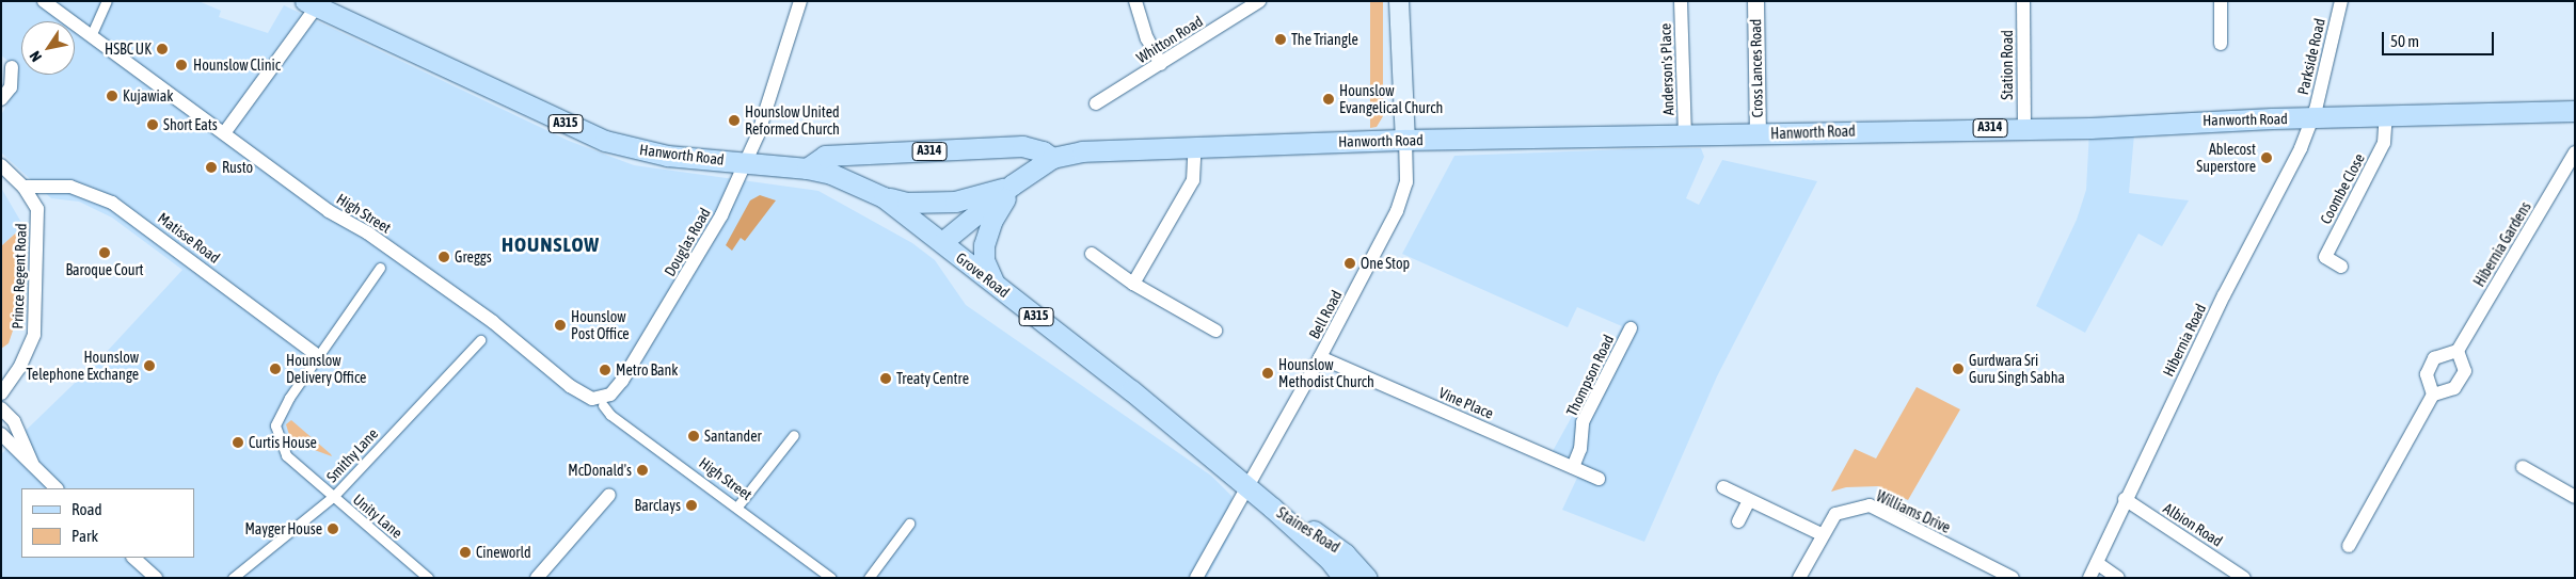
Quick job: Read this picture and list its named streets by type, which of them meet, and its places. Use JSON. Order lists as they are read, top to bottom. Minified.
{"streets":{"main road":["Hanworth Road","A315","A314","Grove Road","Staines Road"],"street":["Whitton Road","Parkside Road","Station Road","Cross Lances Road","Anderson's Place","Coombe Close","High Street","Matisse Road","Douglas Road","Hibernia Gardens","Prince Regent Road","Bell Road","Hibernia Road","Thompson Road","Vine Place","Smithy Lane","Williams Drive","Unity Lane","Albion Road"]},"crossings":[["Parkside Road","Hanworth Road"],["Parkside Road","Hibernia Road"],["Station Road","Hanworth Road"],["Cross Lances Road","Hanworth Road"],["Anderson's Place","Hanworth Road"],["Hanworth Road","A314"],["Hanworth Road","Coombe Close"],["Hanworth Road","Douglas Road"],["Hanworth Road","Grove Road"],["Hanworth Road","Bell Road"],["Hanworth Road","Hibernia Road"],["A314","Grove Road"],["High Street","Douglas Road"],["Matisse Road","Prince Regent Road"],["Matisse Road","Unity Lane"],["Grove Road","Bell Road"],["Grove Road","Staines Road"],["Bell Road","Vine Place"],["Bell Road","Staines Road"],["Hibernia Road","Albion Road"],["Thompson Road","Vine Place"],["Smithy Lane","Unity Lane"]],"districts":["HOUNSLOW"],"places":["The Triangle","HSBC UK","Hounslow Clinic","Kujawiak","Hounslow Evangelical Church","Hounslow United Reformed Church","Short Eats","Ablecost Superstore","Rusto","Baroque Court","Greggs","One Stop","Hounslow Post Office","Hounslow Telephone Exchange","Hounslow Delivery Office","Gurdwara Sri Guru Singh Sabha","Metro Bank","Hounslow Methodist Church","Treaty Centre","Santander","Curtis House","McDonald's","Barclays","Mayger House","Cineworld"],"legend":["Road","Park"],"scale_bar":"50 m","north":"bottom left"}
